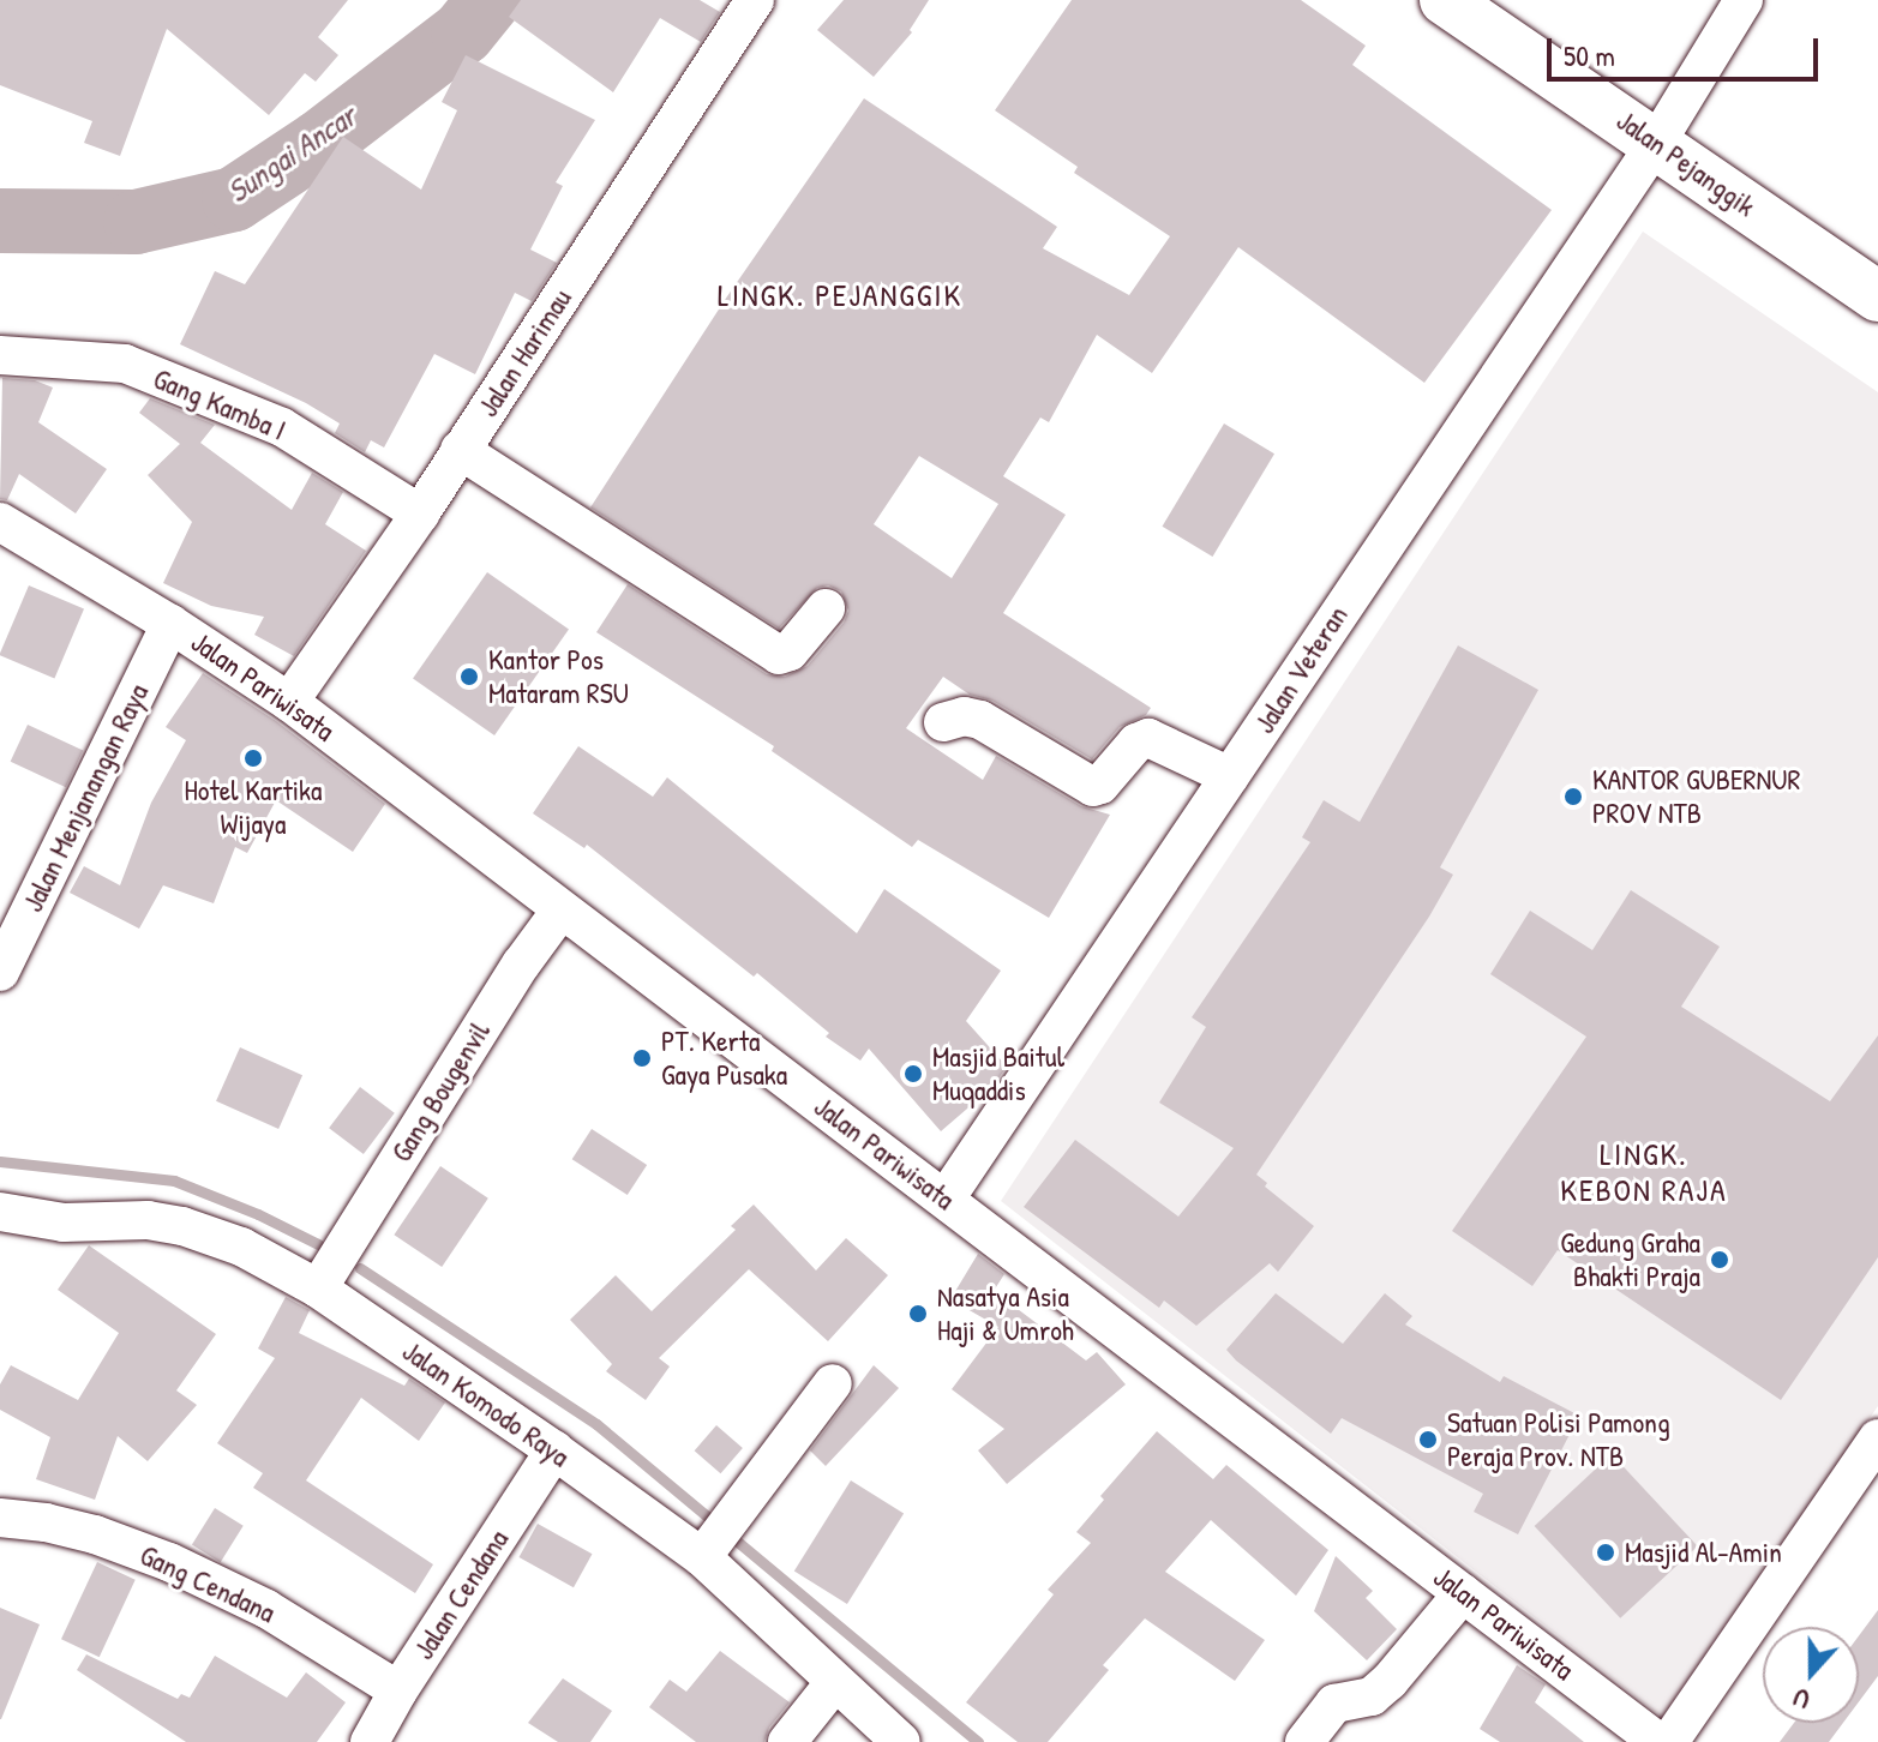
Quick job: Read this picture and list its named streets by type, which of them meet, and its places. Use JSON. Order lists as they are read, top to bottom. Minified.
{"streets":{"main road":["Jalan Pejanggik"],"street":["Jalan Harimau","Gang Kamba I","Jalan Veteran","Jalan Pariwisata","Jalan Menjanangan Raya","Gang Bougenvil","Jalan Komodo Raya","Gang Cendana","Jalan Cendana"]},"crossings":[["Jalan Pejanggik","Jalan Veteran"],["Jalan Harimau","Gang Kamba I"],["Jalan Harimau","Jalan Pariwisata"],["Jalan Veteran","Jalan Pariwisata"],["Jalan Pariwisata","Jalan Menjanangan Raya"],["Jalan Pariwisata","Gang Bougenvil"],["Gang Bougenvil","Jalan Komodo Raya"],["Jalan Komodo Raya","Jalan Cendana"],["Gang Cendana","Jalan Cendana"]],"districts":["LINGK. PEJANGGIK","LINGK. KEBON RAJA"],"water":["Sungai Ancar"],"places":["Kantor Pos Mataram RSU","Hotel Kartika Wijaya","KANTOR GUBERNUR PROV NTB","PT. Kerta Gaya Pusaka","Masjid Baitul Muqaddis","Gedung Graha Bhakti Praja","Nasatya Asia Haji & Umroh","Satuan Polisi Pamong Peraja Prov. NTB","Masjid Al-Amin"],"scale_bar":"50 m","north":"bottom"}
